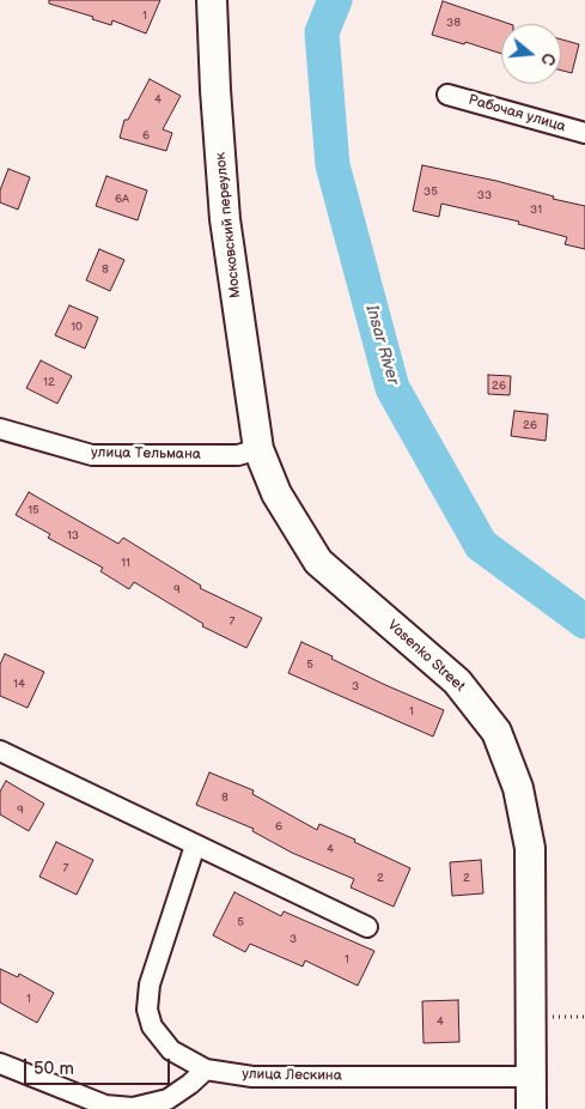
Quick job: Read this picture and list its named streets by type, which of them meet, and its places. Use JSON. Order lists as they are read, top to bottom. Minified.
{"streets":{"street":["Рабочая улица","Московский переулок","улица Тельмана","Vasenko Street","улица Лескина"]},"crossings":[["Московский переулок","улица Тельмана"],["Московский переулок","Vasenko Street"],["улица Тельмана","Vasenko Street"],["Vasenko Street","улица Лескина"]],"water":["Insar River"],"house_numbers":["1","38","4","6","35","33","6А","31","8","10","12","26","26","15","13","11","9","7","5","14","3","1","8","9","6","4","7","2","2","5","3","1","1","4"],"scale_bar":"50 m","north":"right"}
